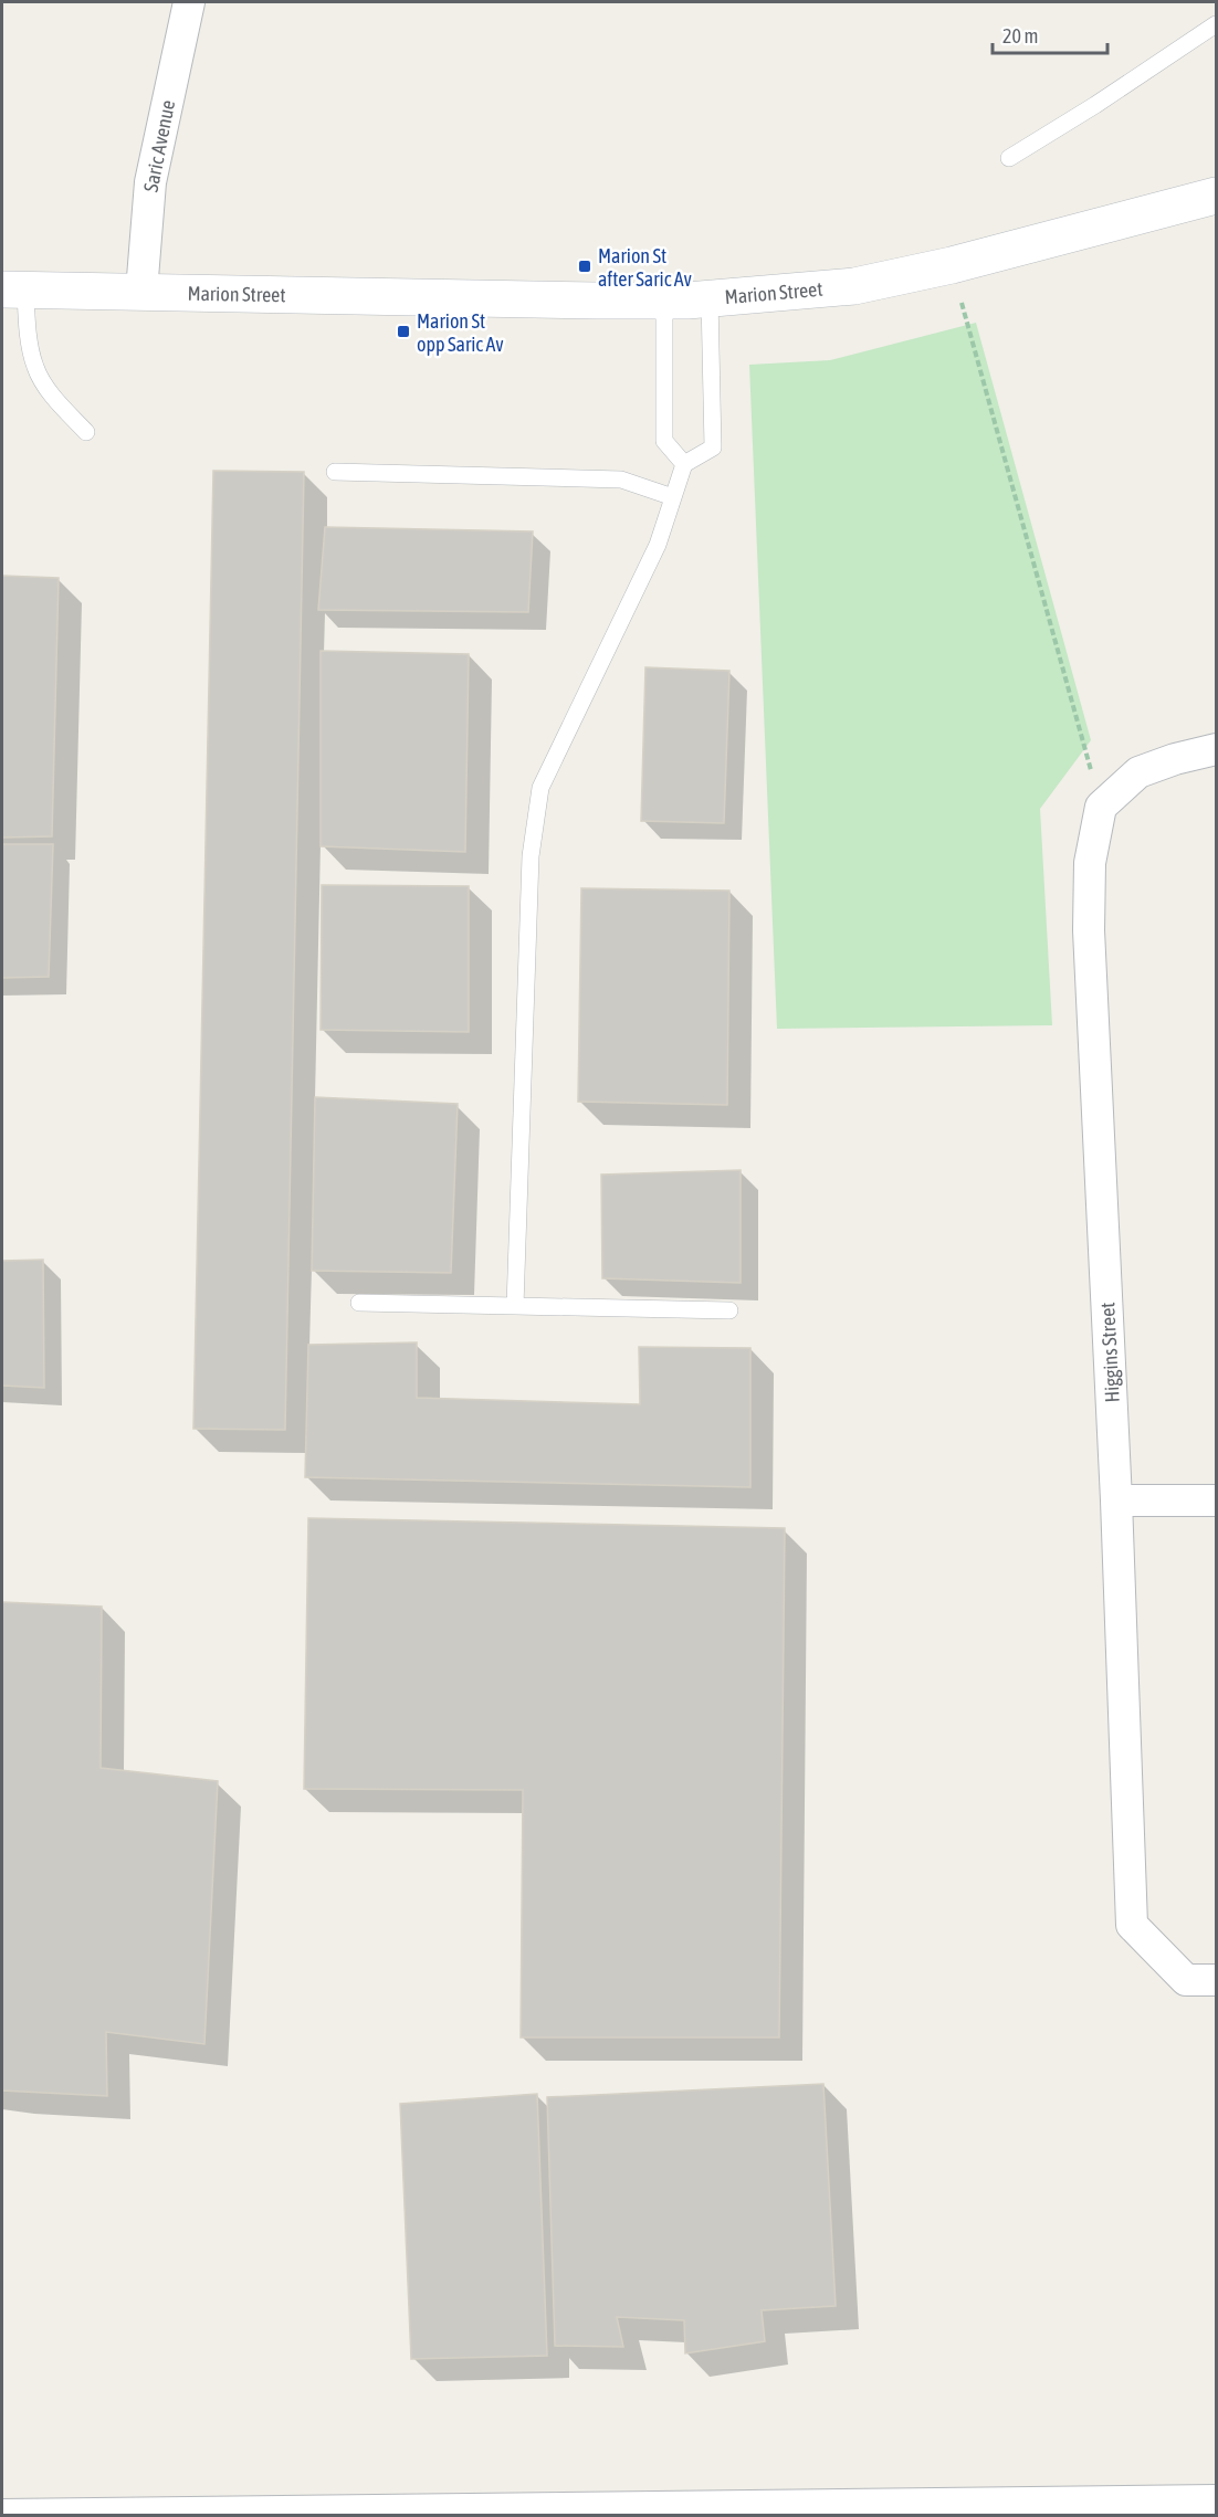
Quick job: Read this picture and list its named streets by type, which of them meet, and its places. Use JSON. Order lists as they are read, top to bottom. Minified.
{"streets":{"main road":["Marion Street"],"street":["Saric Avenue","Higgins Street"]},"crossings":[["Saric Avenue","Marion Street"]],"places":{"transit":["Marion St after Saric Av","Marion St opp Saric Av"]},"scale_bar":"20 m"}
